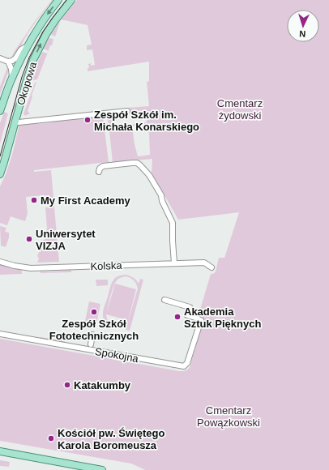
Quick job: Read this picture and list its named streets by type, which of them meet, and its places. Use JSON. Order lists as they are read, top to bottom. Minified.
{"streets":{"main road":["Okopowa"],"street":["Kolska","Spokojna"]},"parks":["Cmentarz żydowski","Cmentarz Powązkowski"],"places":["Zespół Szkół im. Michała Konarskiego","My First Academy","Uniwersytet VIZJA","Zespół Szkół Fototechnicznych","Akademia Sztuk Pięknych","Katakumby","Kościół pw. Świętego Karola Boromeusza"],"north":"bottom"}
